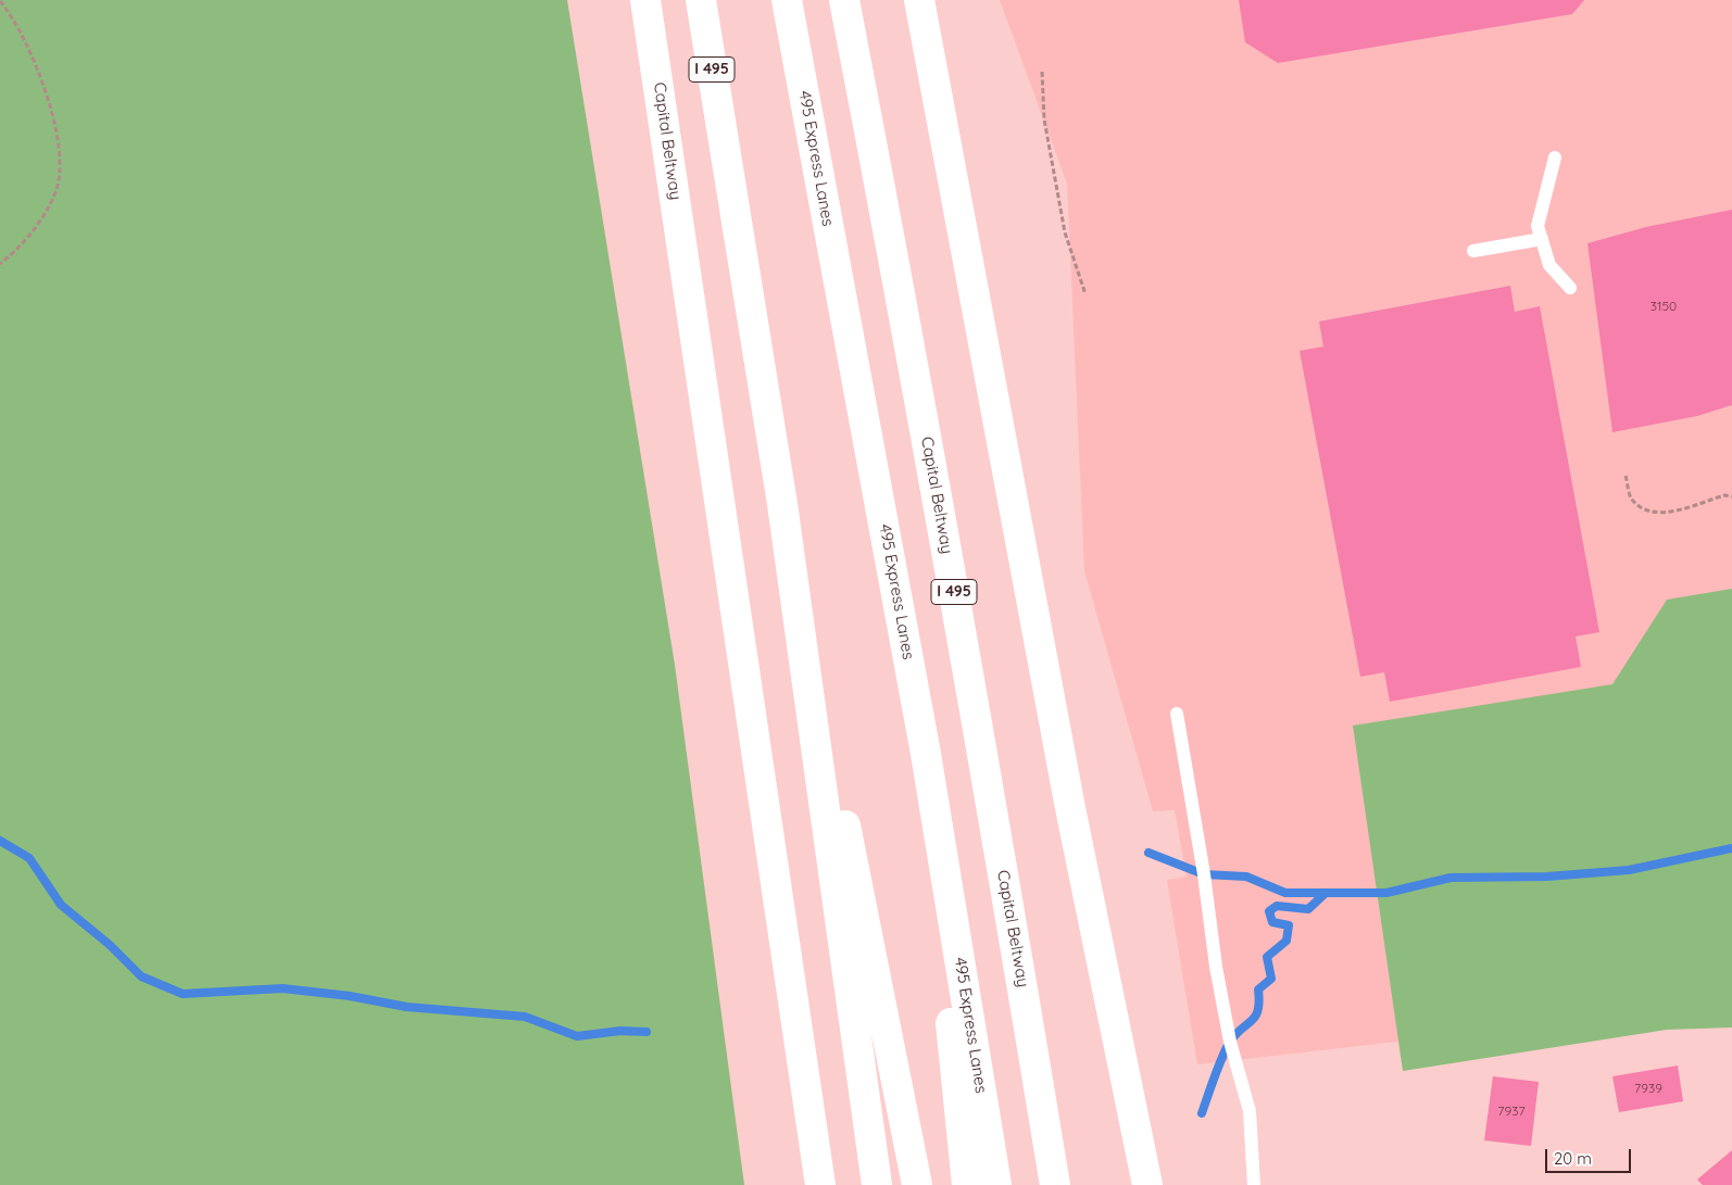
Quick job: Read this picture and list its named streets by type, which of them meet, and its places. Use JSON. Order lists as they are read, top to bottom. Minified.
{"streets":{"highway":["I 495","Capital Beltway","495 Express Lanes"]},"house_numbers":["3150","7939","7937"],"scale_bar":"20 m"}
